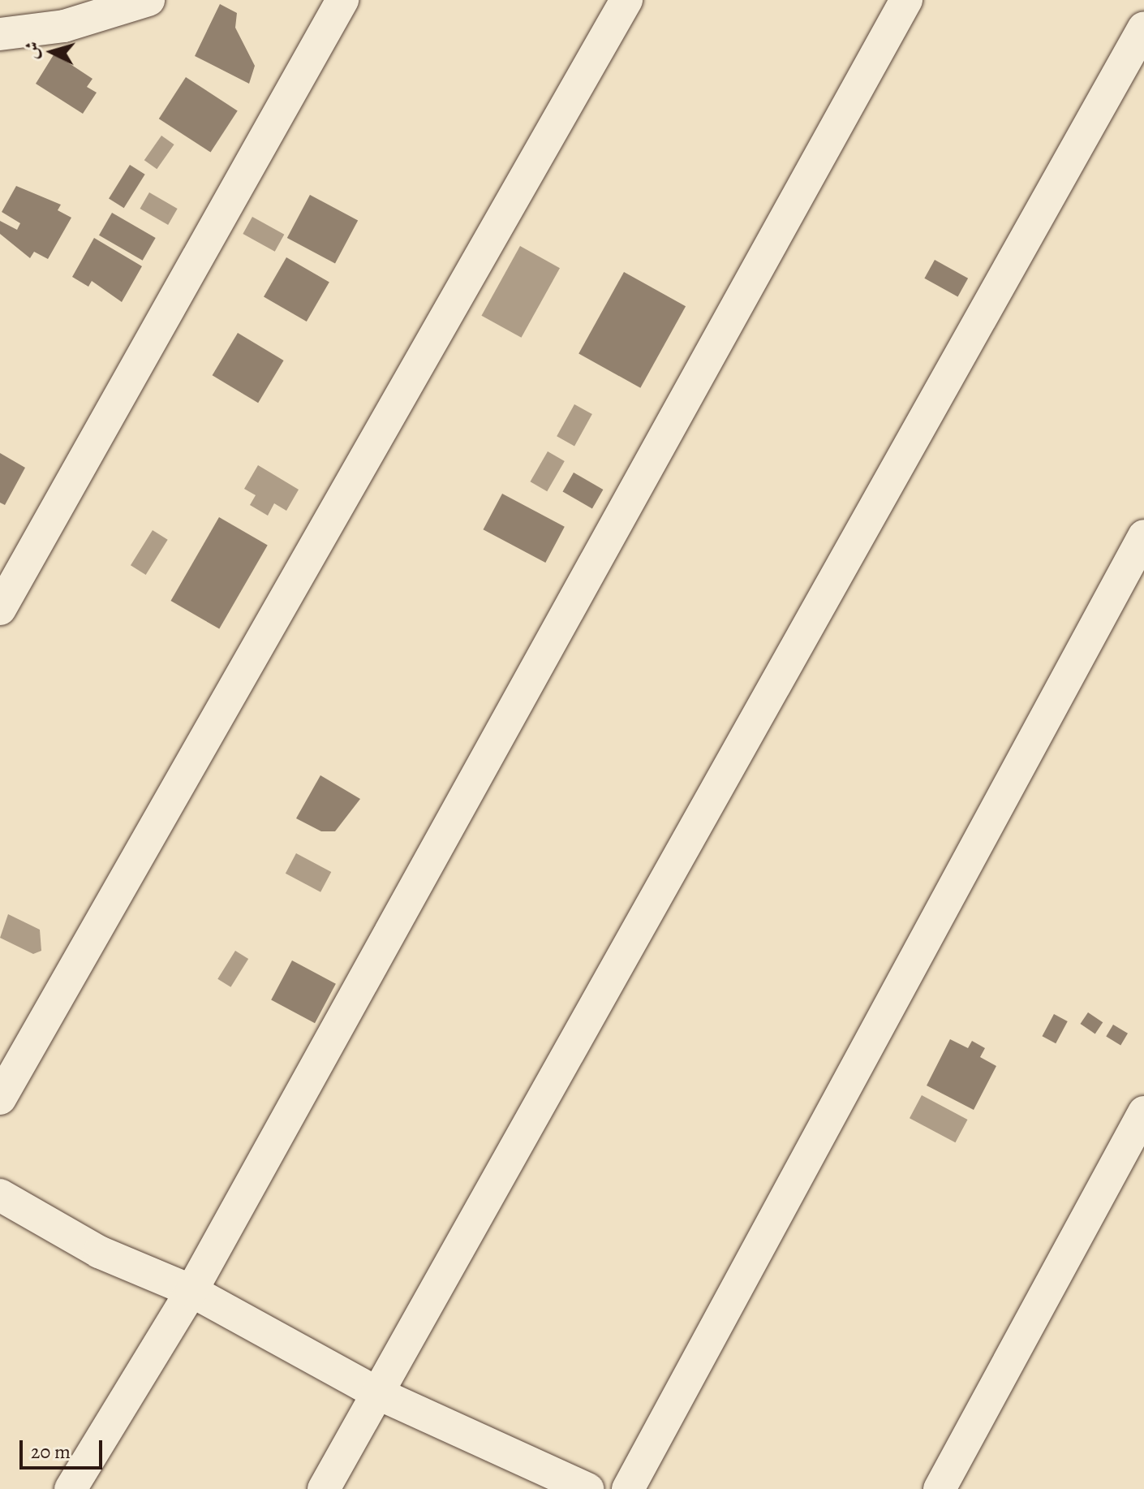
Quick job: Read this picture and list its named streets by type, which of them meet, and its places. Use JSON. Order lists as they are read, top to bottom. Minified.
{"scale_bar":"20 m","north":"left"}
